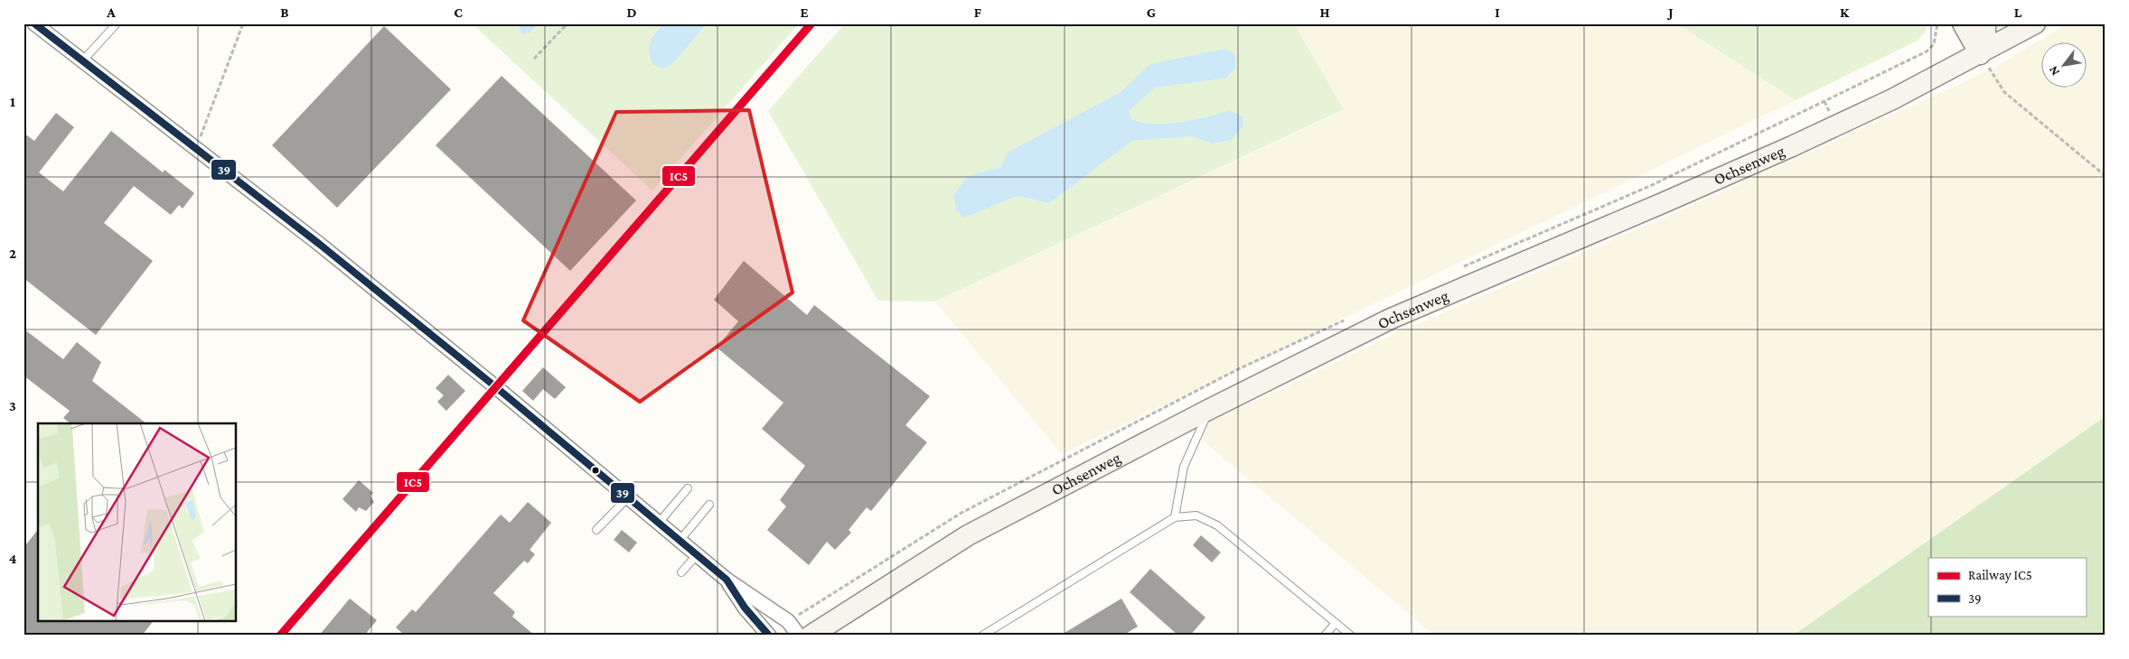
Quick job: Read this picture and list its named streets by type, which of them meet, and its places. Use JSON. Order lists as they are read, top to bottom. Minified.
{"streets":{"main road":["Ochsenweg"]},"lines":["rail line IC5","transit line 39"],"legend":["Railway IC5","39"],"north":"bottom left","grid":{"columns":["A","B","C","D","E","F","G","H","I","J","K","L"],"rows":["1","2","3","4"]}}
